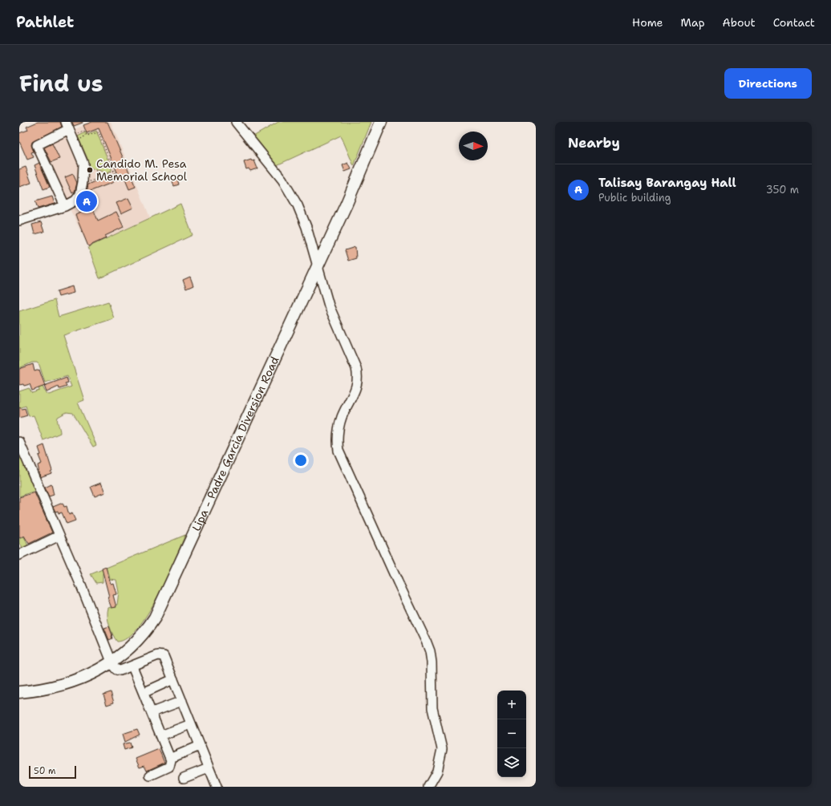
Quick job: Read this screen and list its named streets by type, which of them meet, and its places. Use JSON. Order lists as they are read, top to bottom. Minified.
{"streets":{"main road":["Lipa - Padre Garcia Diversion Road"]},"places":["Candido M. Pesa Memorial School"],"scale_bar":"50 m","north":"right","page":{"header":"Pathlet","nav":["Home","Map","About","Contact"],"title":"Find us","buttons":"Directions","heading":"Nearby","list":[{"mark":"A","name":"Talisay Barangay Hall","note":"Public building","value":"350 m"}],"pins":"A","map_buttons":["+","−"],"scale":"50 m"}}
